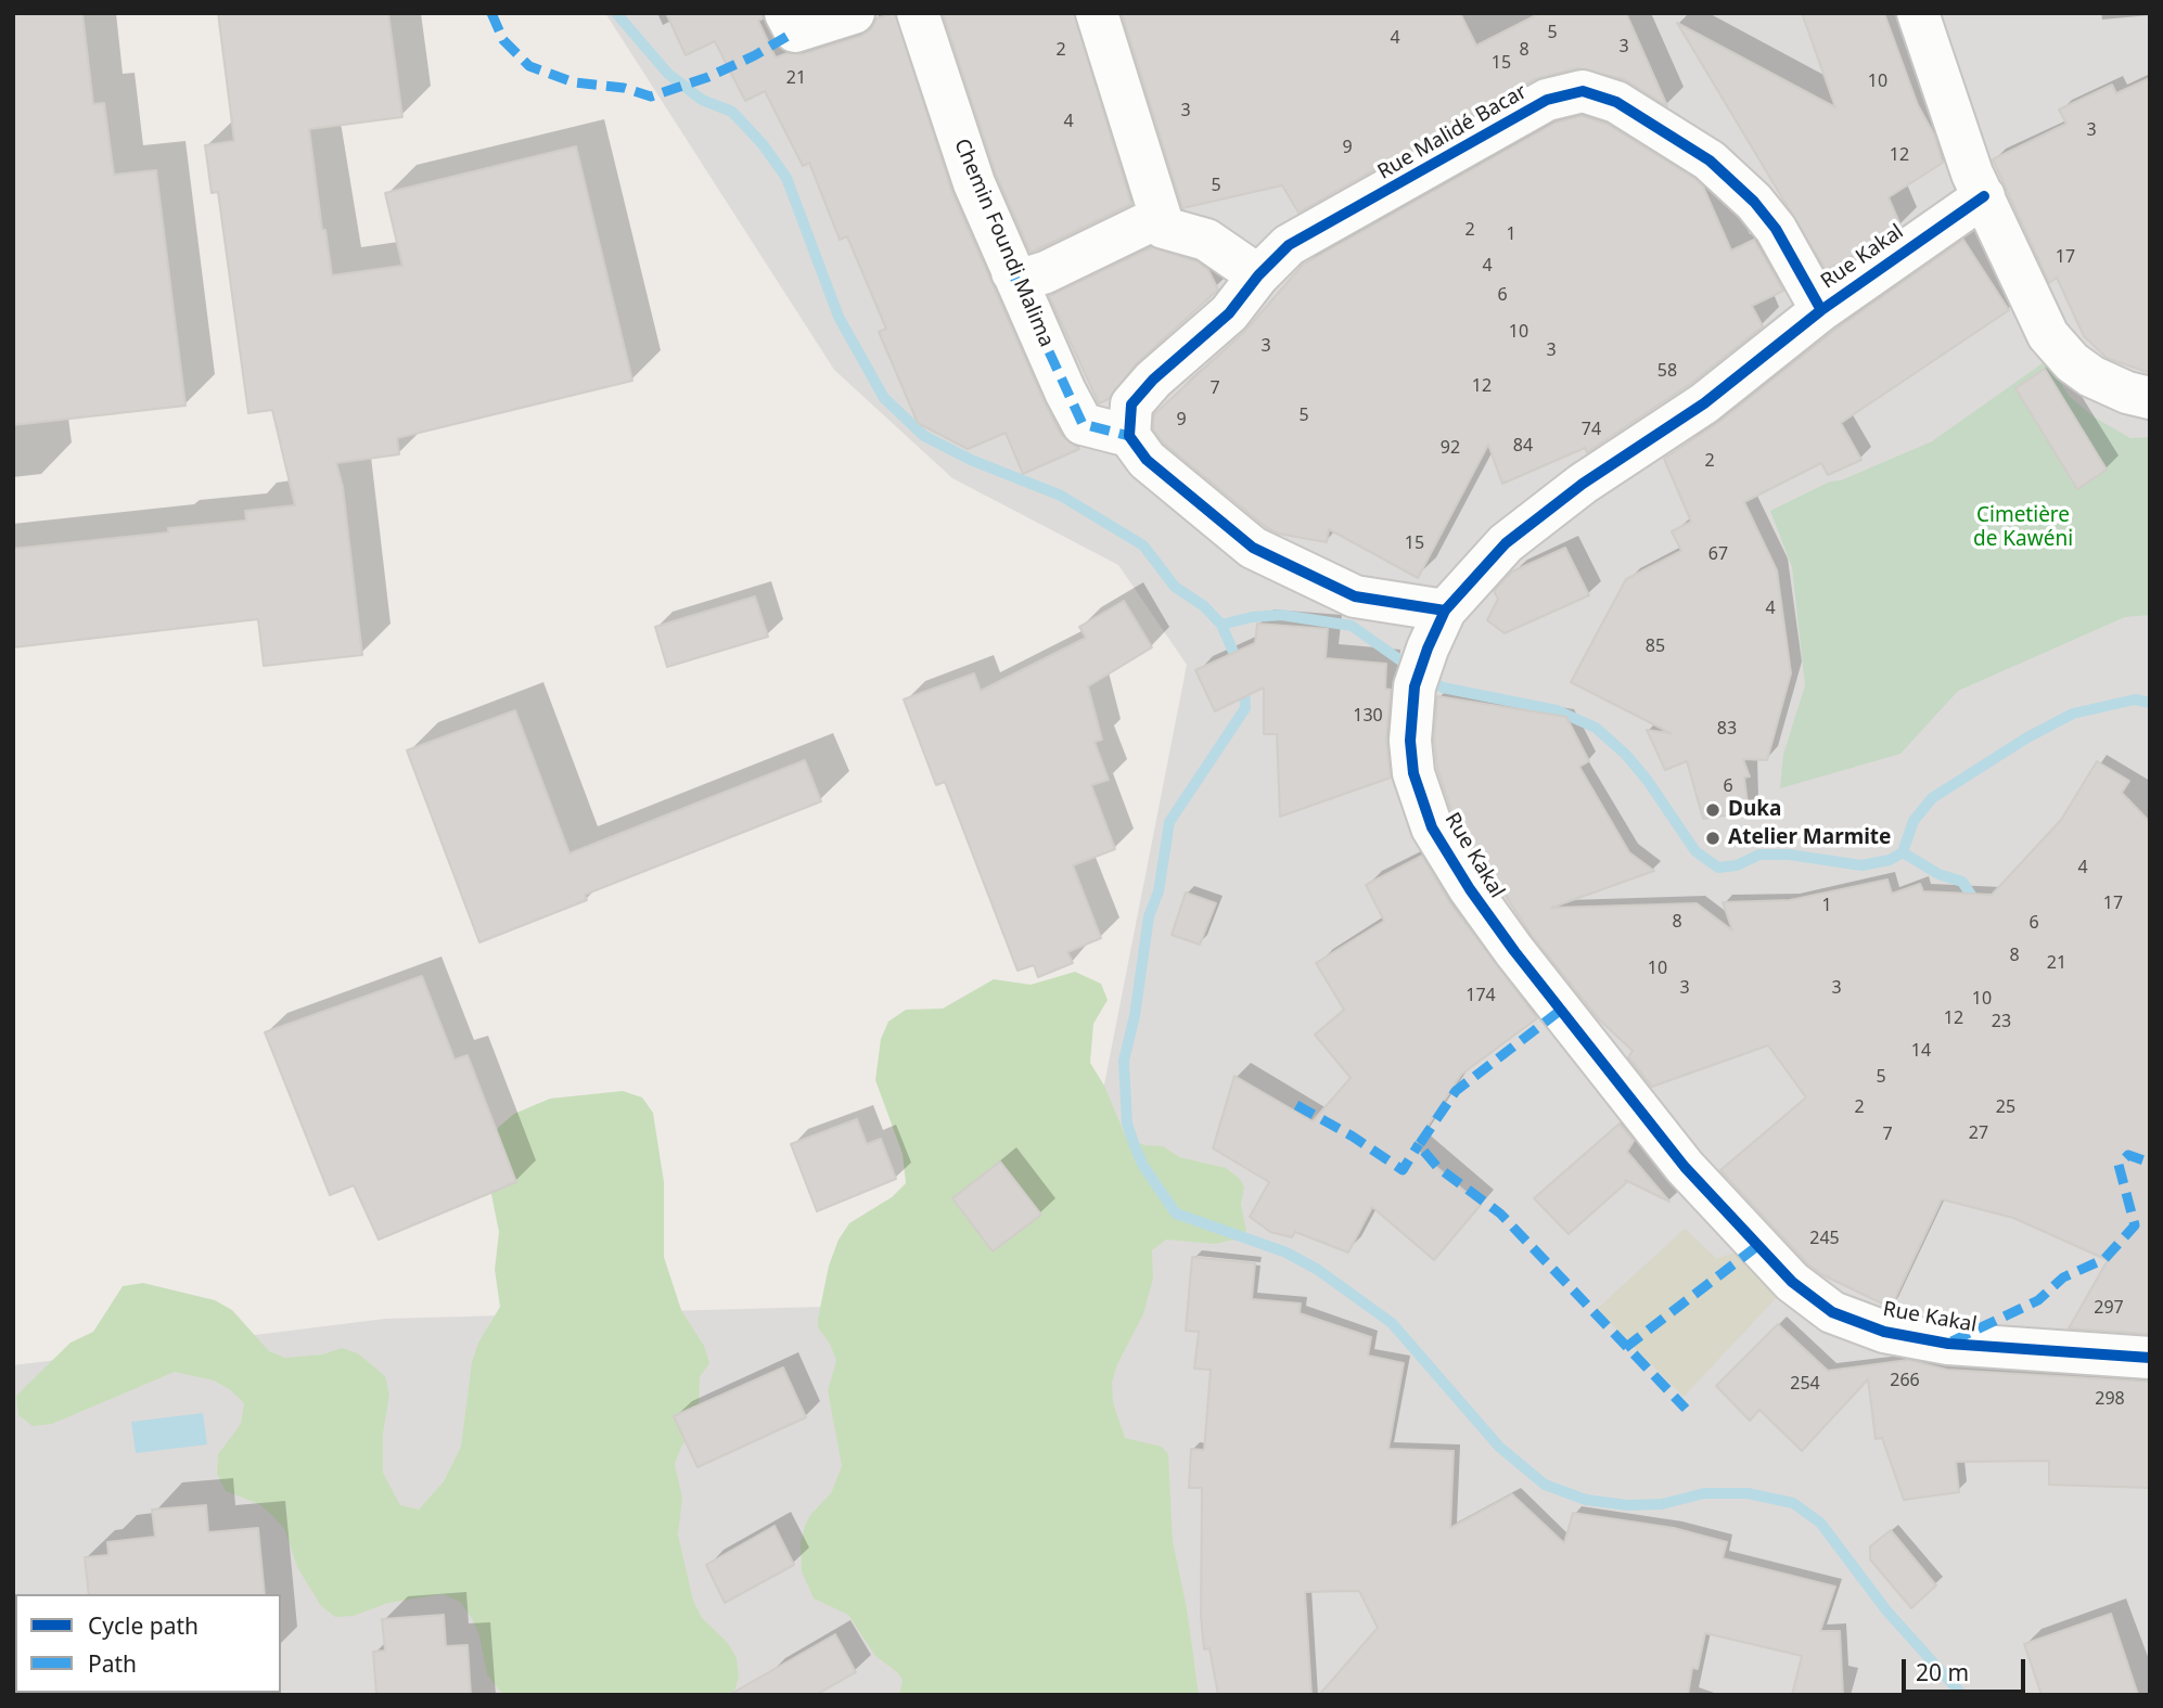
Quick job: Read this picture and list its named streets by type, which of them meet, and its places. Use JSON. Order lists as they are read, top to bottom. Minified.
{"streets":{"street":["Rue Malidé Bacar","Chemin Foundi Malima","Rue Kakal"]},"crossings":[["Rue Malidé Bacar","Chemin Foundi Malima"],["Rue Malidé Bacar","Rue Kakal"]],"parks":["Cimetière de Kawéni"],"places":["Duka","Atelier Marmite"],"house_numbers":["5","4","3","2","8","15","21","10","3","4","3","9","12","5","2","1","17","4","6","10","3","3","58","12","7","5","9","74","84","92","2","15","67","4","85","130","83","6","4","17","1","8","6","8","21","10","3","3","174","10","12","23","14","5","2","25","27","7","245","297","266","254","298"],"legend":["Cycle path","Path"],"scale_bar":"20 m"}
